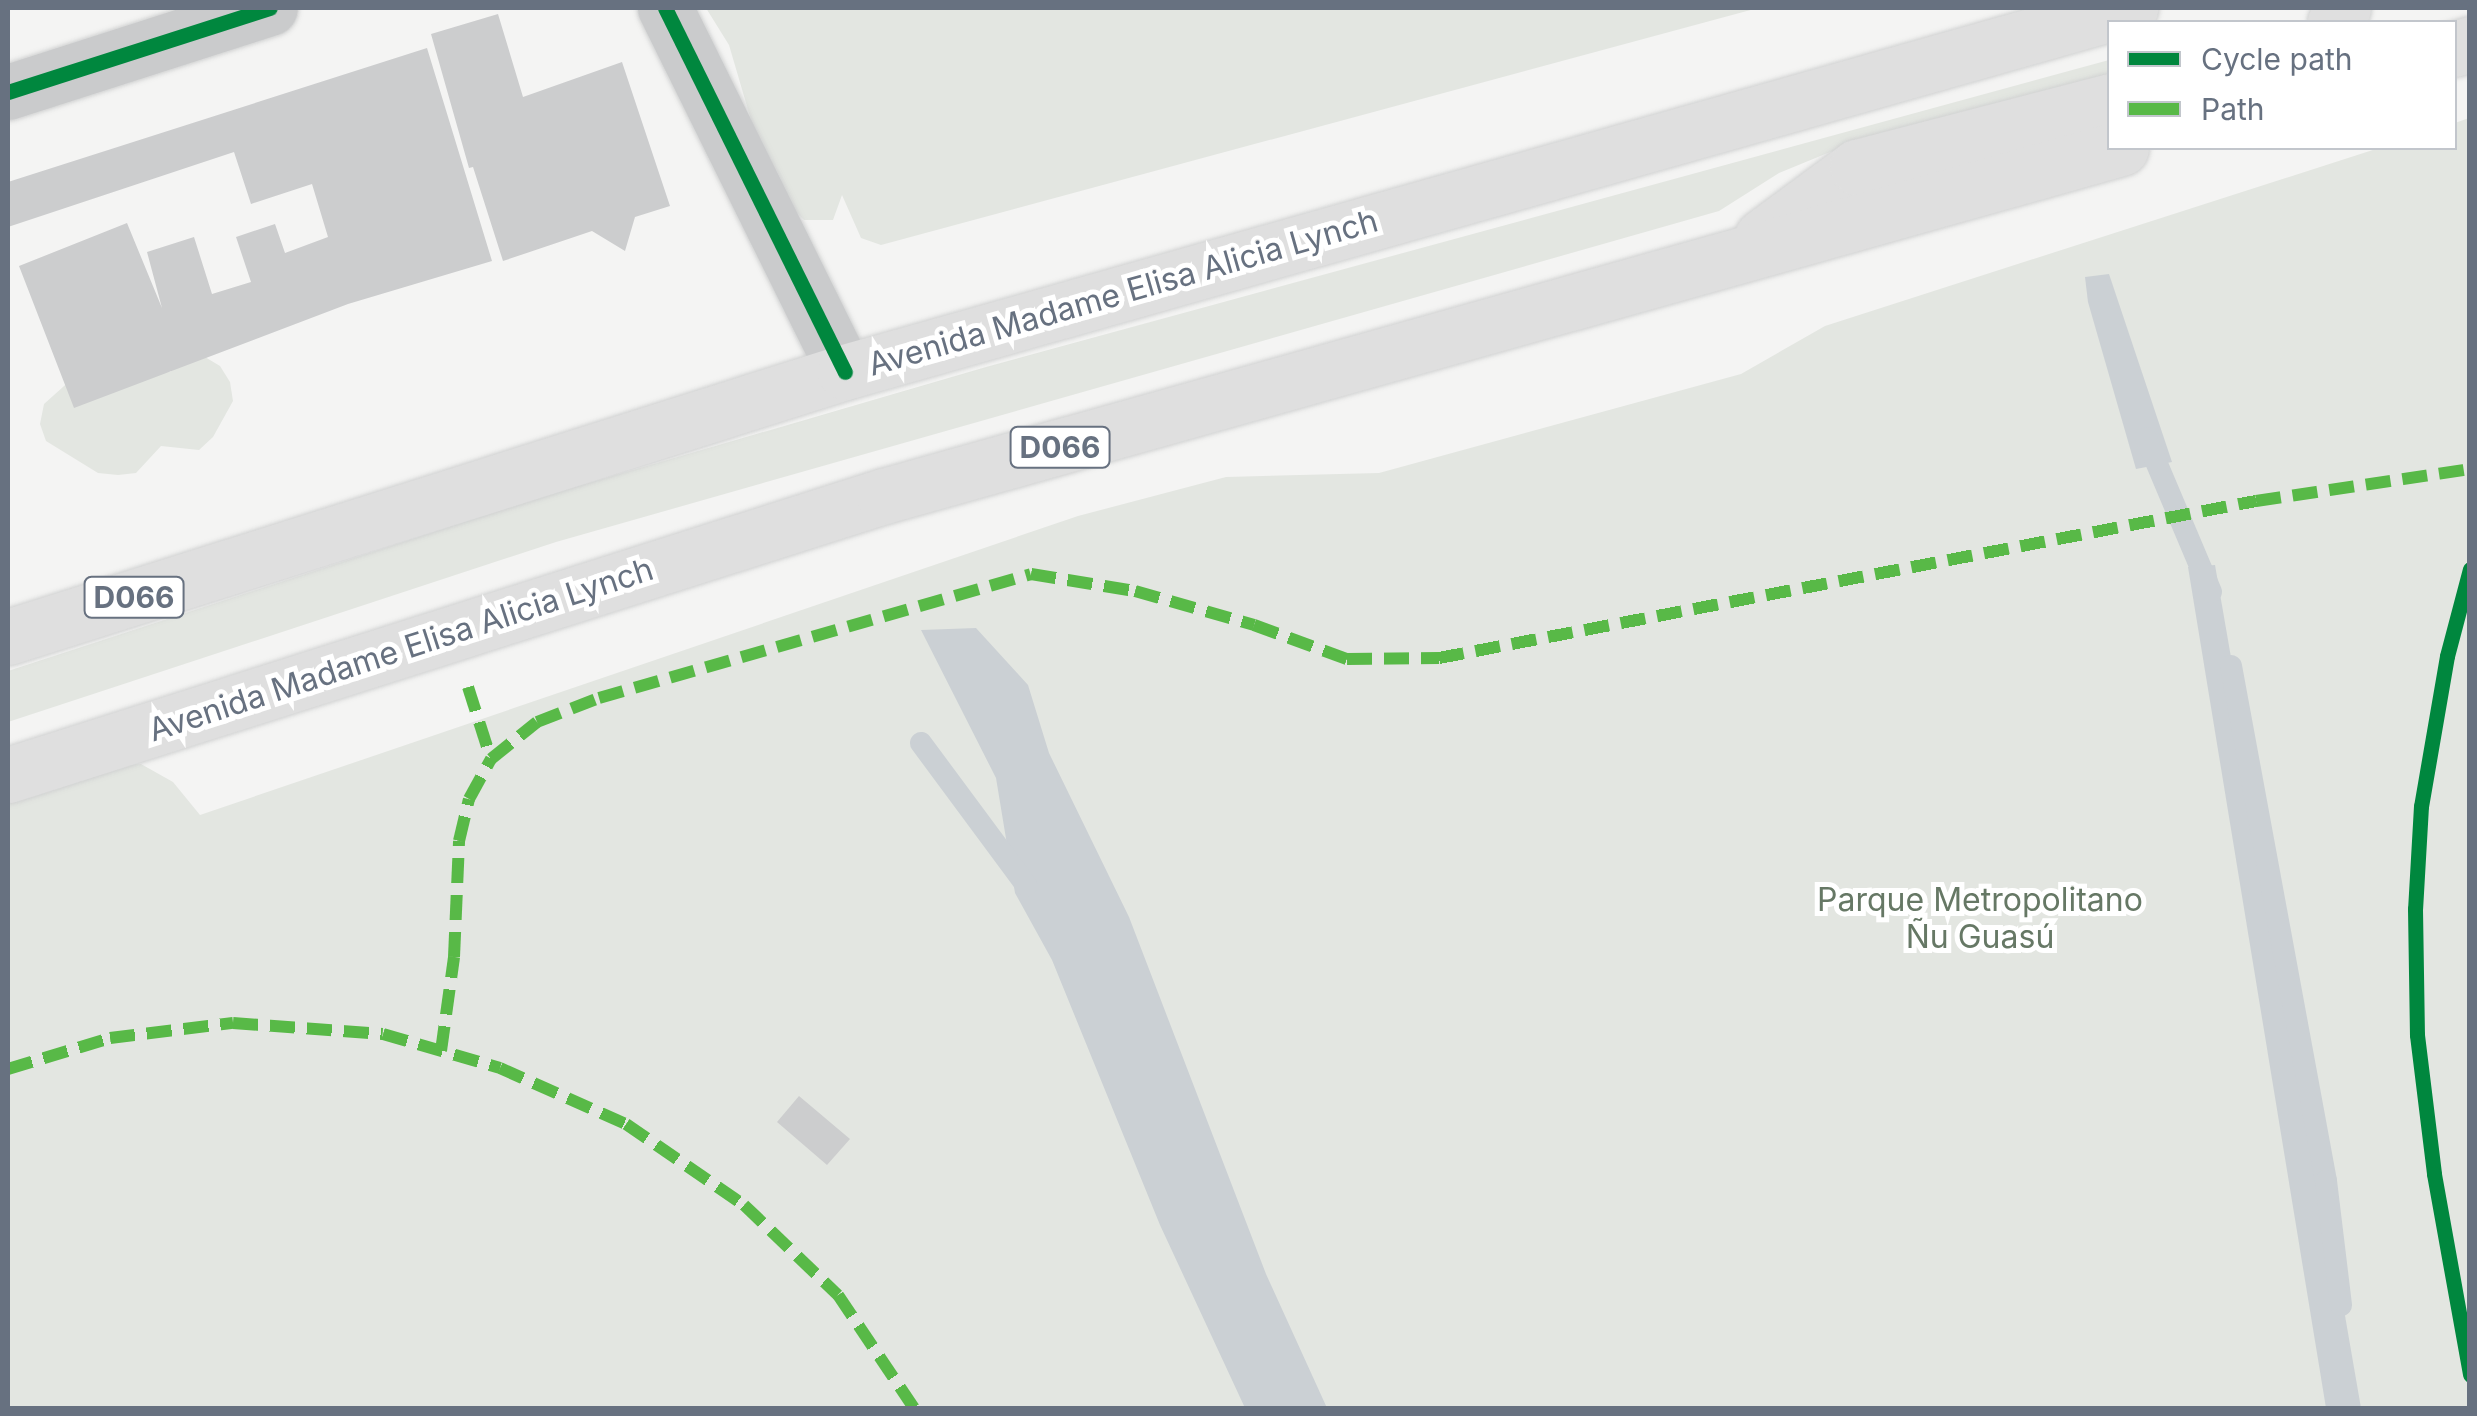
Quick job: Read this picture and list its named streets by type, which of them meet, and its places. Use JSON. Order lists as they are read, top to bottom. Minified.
{"streets":{"highway":["Avenida Madame Elisa Alicia Lynch","D066"]},"parks":["Parque Metropolitano Ñu Guasú"],"legend":["Cycle path","Path"]}
